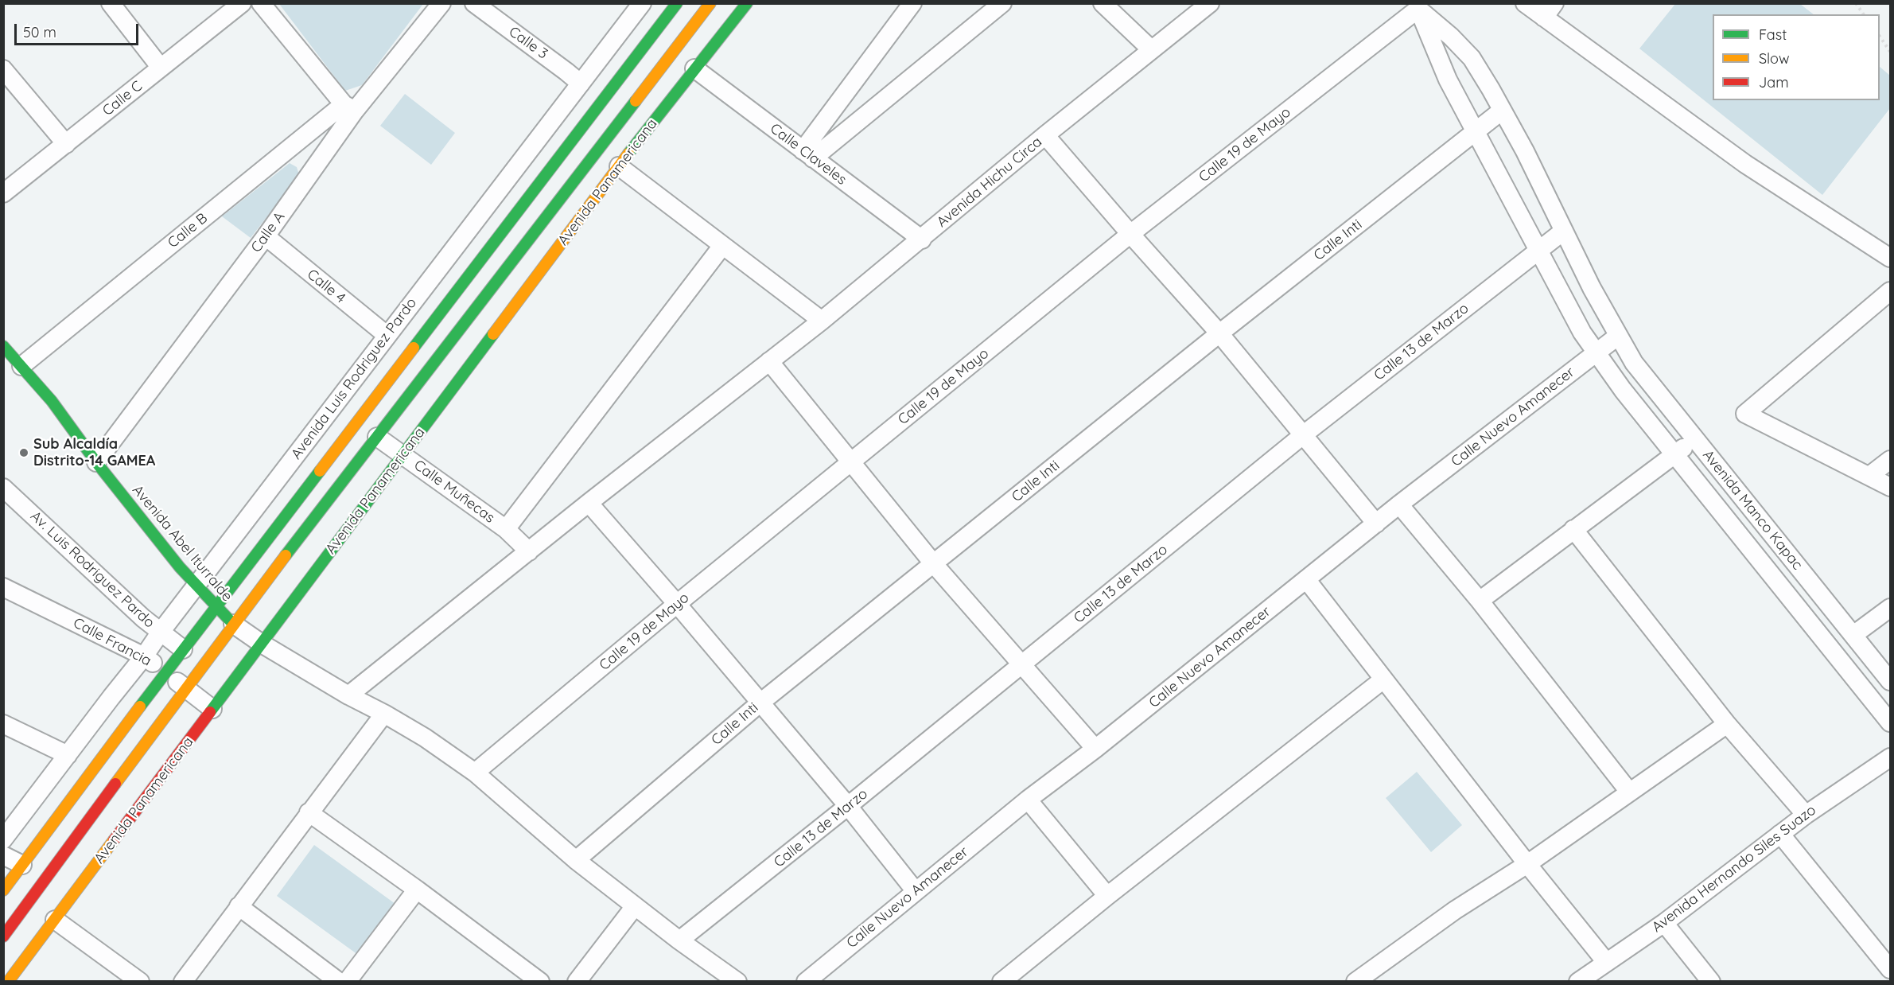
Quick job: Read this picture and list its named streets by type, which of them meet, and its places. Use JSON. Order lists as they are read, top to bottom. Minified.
{"streets":{"main road":["Avenida Panamericana","Avenida Abel Iturralde"],"street":["Calle 3","Calle C","Calle 19 de Mayo","Calle Claveles","Avenida Hichu Circa","Calle B","Calle A","Calle Inti","Calle 4","Calle 13 de Marzo","Avenida Luis Rodriguez Pardo","Calle Nuevo Amanecer","Calle Muñecas","Avenida Manco Kapac","Av. Luis Rodriguez Pardo","Calle Francia","Avenida Hernando Siles Suazo"]},"crossings":[["Calle 3","Avenida Luis Rodriguez Pardo"],["Calle 19 de Mayo","Avenida Manco Kapac"],["Calle Claveles","Avenida Panamericana"],["Calle Claveles","Avenida Hichu Circa"],["Avenida Panamericana","Calle Muñecas"],["Avenida Panamericana","Avenida Abel Iturralde"],["Avenida Panamericana","Calle Francia"],["Avenida Hichu Circa","Calle Muñecas"],["Calle B","Calle A"],["Calle B","Avenida Abel Iturralde"],["Calle A","Calle 4"],["Calle A","Avenida Abel Iturralde"],["Calle Inti","Avenida Manco Kapac"],["Calle 4","Avenida Luis Rodriguez Pardo"],["Calle 13 de Marzo","Avenida Manco Kapac"],["Avenida Luis Rodriguez Pardo","Avenida Abel Iturralde"],["Avenida Luis Rodriguez Pardo","Av. Luis Rodriguez Pardo"],["Avenida Luis Rodriguez Pardo","Calle Francia"],["Calle Nuevo Amanecer","Avenida Manco Kapac"]],"places":["Sub Alcaldía Distrito-14 GAMEA"],"legend":["Fast","Slow","Jam"],"scale_bar":"50 m"}
